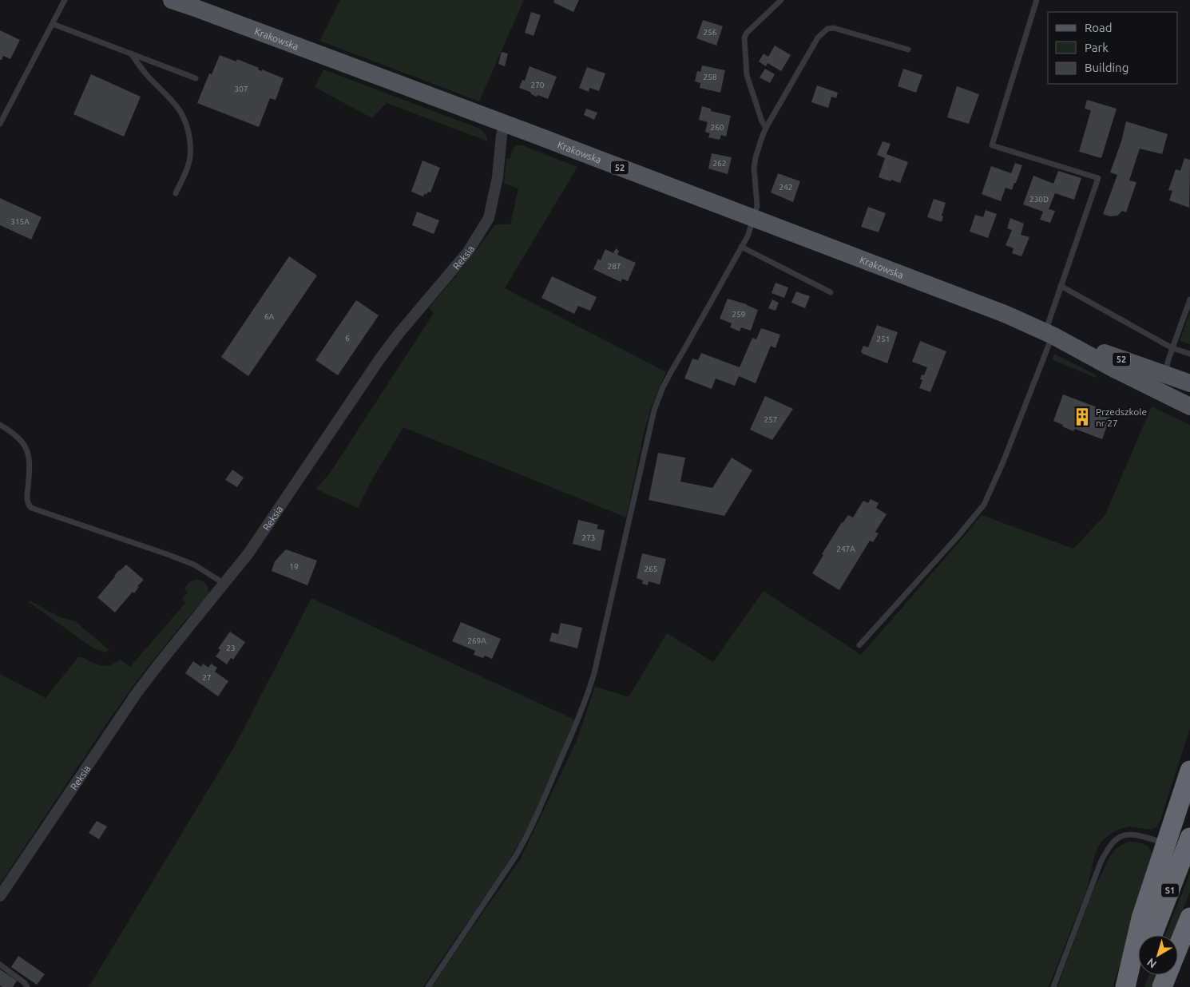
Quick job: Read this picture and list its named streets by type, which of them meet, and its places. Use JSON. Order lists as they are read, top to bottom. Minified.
{"streets":{"highway":["S1"],"main road":["Krakowska","52"],"street":["Reksia"]},"crossings":[["Krakowska","Reksia"]],"places":{"building":["Przedszkole nr 27"]},"house_numbers":["256","258","270","307","260","262","242","230D","315A","287","259","6A","6","251","257","273","247A","19","265","269A","23","27"],"legend":["Road","Park","Building"],"north":"bottom left"}
